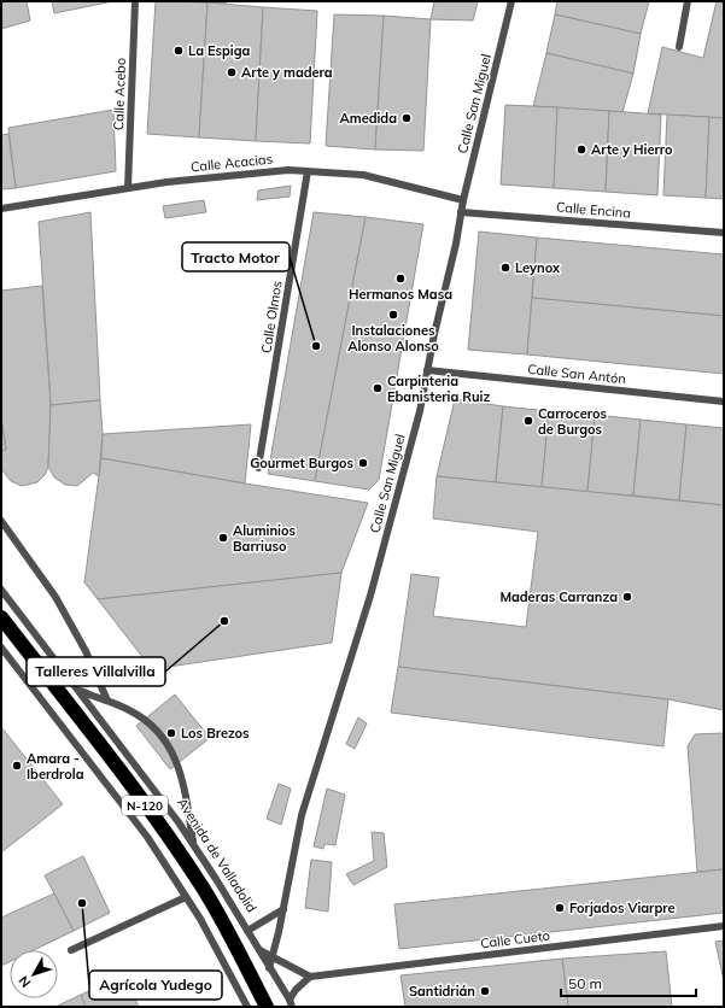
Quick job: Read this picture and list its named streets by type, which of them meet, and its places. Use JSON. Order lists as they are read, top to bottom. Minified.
{"streets":{"highway":["N-120"],"lane":["Calle Acebo","Calle San Miguel","Calle Acacias","Calle Encina","Calle Olmos","Calle San Antón","Avenida de Valladolid","Calle Cueto"]},"crossings":[["Calle Acebo","Calle Acacias"],["Calle San Miguel","Calle Acacias"],["Calle San Miguel","Calle Encina"],["Calle San Miguel","Calle San Antón"],["Calle San Miguel","Avenida de Valladolid"],["Calle Acacias","Calle Olmos"]],"places":["La Espiga","Arte y madera","Amedida","Arte y Hierro","Leynox","Hermanos Masa","Instalaciones Alonso Alonso","Tracto Motor","Carpinteria Ebanisteria Ruiz","Carroceros de Burgos","Gourmet Burgos","Aluminios Barriuso","Maderas Carranza","Talleres Villalvilla","Los Brezos","Amara - Iberdrola","Agrícola Yudego","Forjados Viarpre","Santidrián"],"scale_bar":"50 m","north":"bottom left"}
